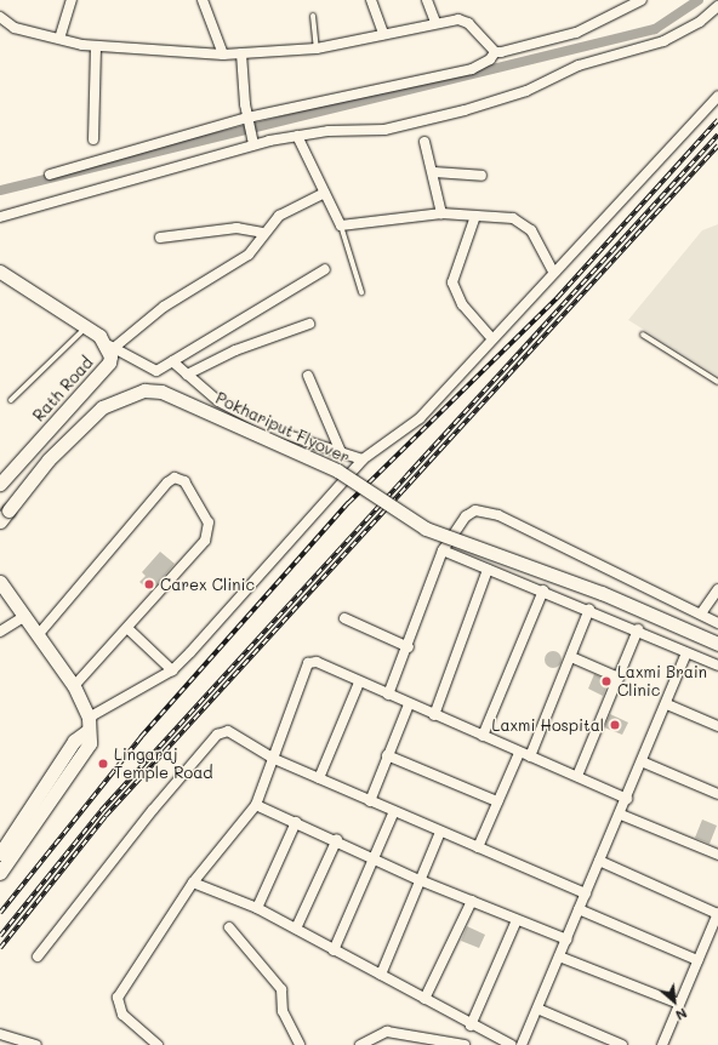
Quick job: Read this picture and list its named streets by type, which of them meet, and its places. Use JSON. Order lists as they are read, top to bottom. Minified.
{"streets":{"main road":["Rath Road","Pokhariput Flyover"]},"places":["Carex Clinic","Laxmi Brain Clinic","Laxmi Hospital","Lingaraj Temple Road"],"north":"bottom right"}
